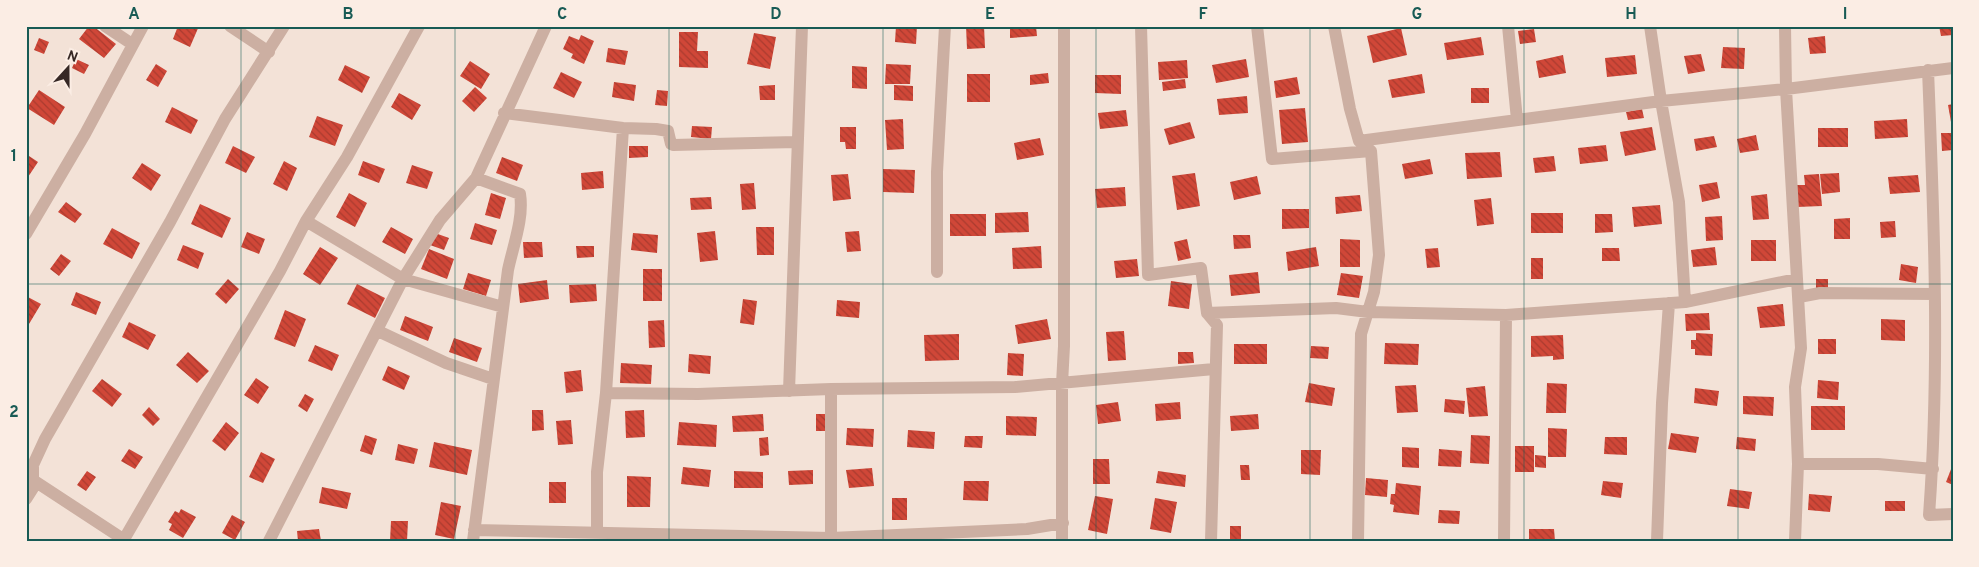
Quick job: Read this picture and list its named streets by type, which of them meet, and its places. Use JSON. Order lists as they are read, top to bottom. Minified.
{"north":"top","grid":{"columns":["A","B","C","D","E","F","G","H","I"],"rows":["1","2"]}}
